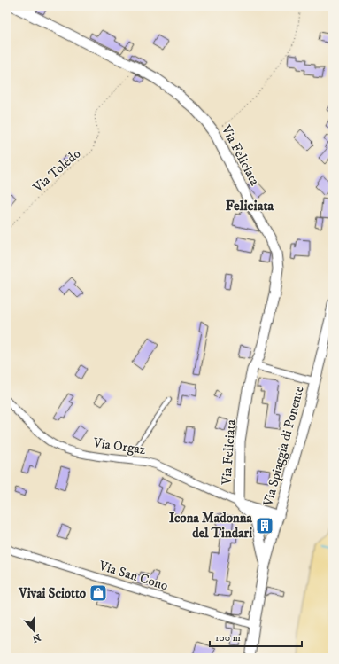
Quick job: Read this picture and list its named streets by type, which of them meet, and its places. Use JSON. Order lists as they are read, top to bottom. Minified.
{"streets":{"street":["Via Feliciata","Via Orgaz","Via Spiaggia di Ponente","Via San Cono"],"path":["Via Toledo"]},"crossings":[["Via Feliciata","Via Toledo"],["Via Feliciata","Via Orgaz"],["Via Spiaggia di Ponente","Via San Cono"]],"districts":["Feliciata"],"places":{"building":["Icona Madonna del Tindari"],"shop":["Vivai Sciotto"]},"scale_bar":"100 m","north":"bottom"}
